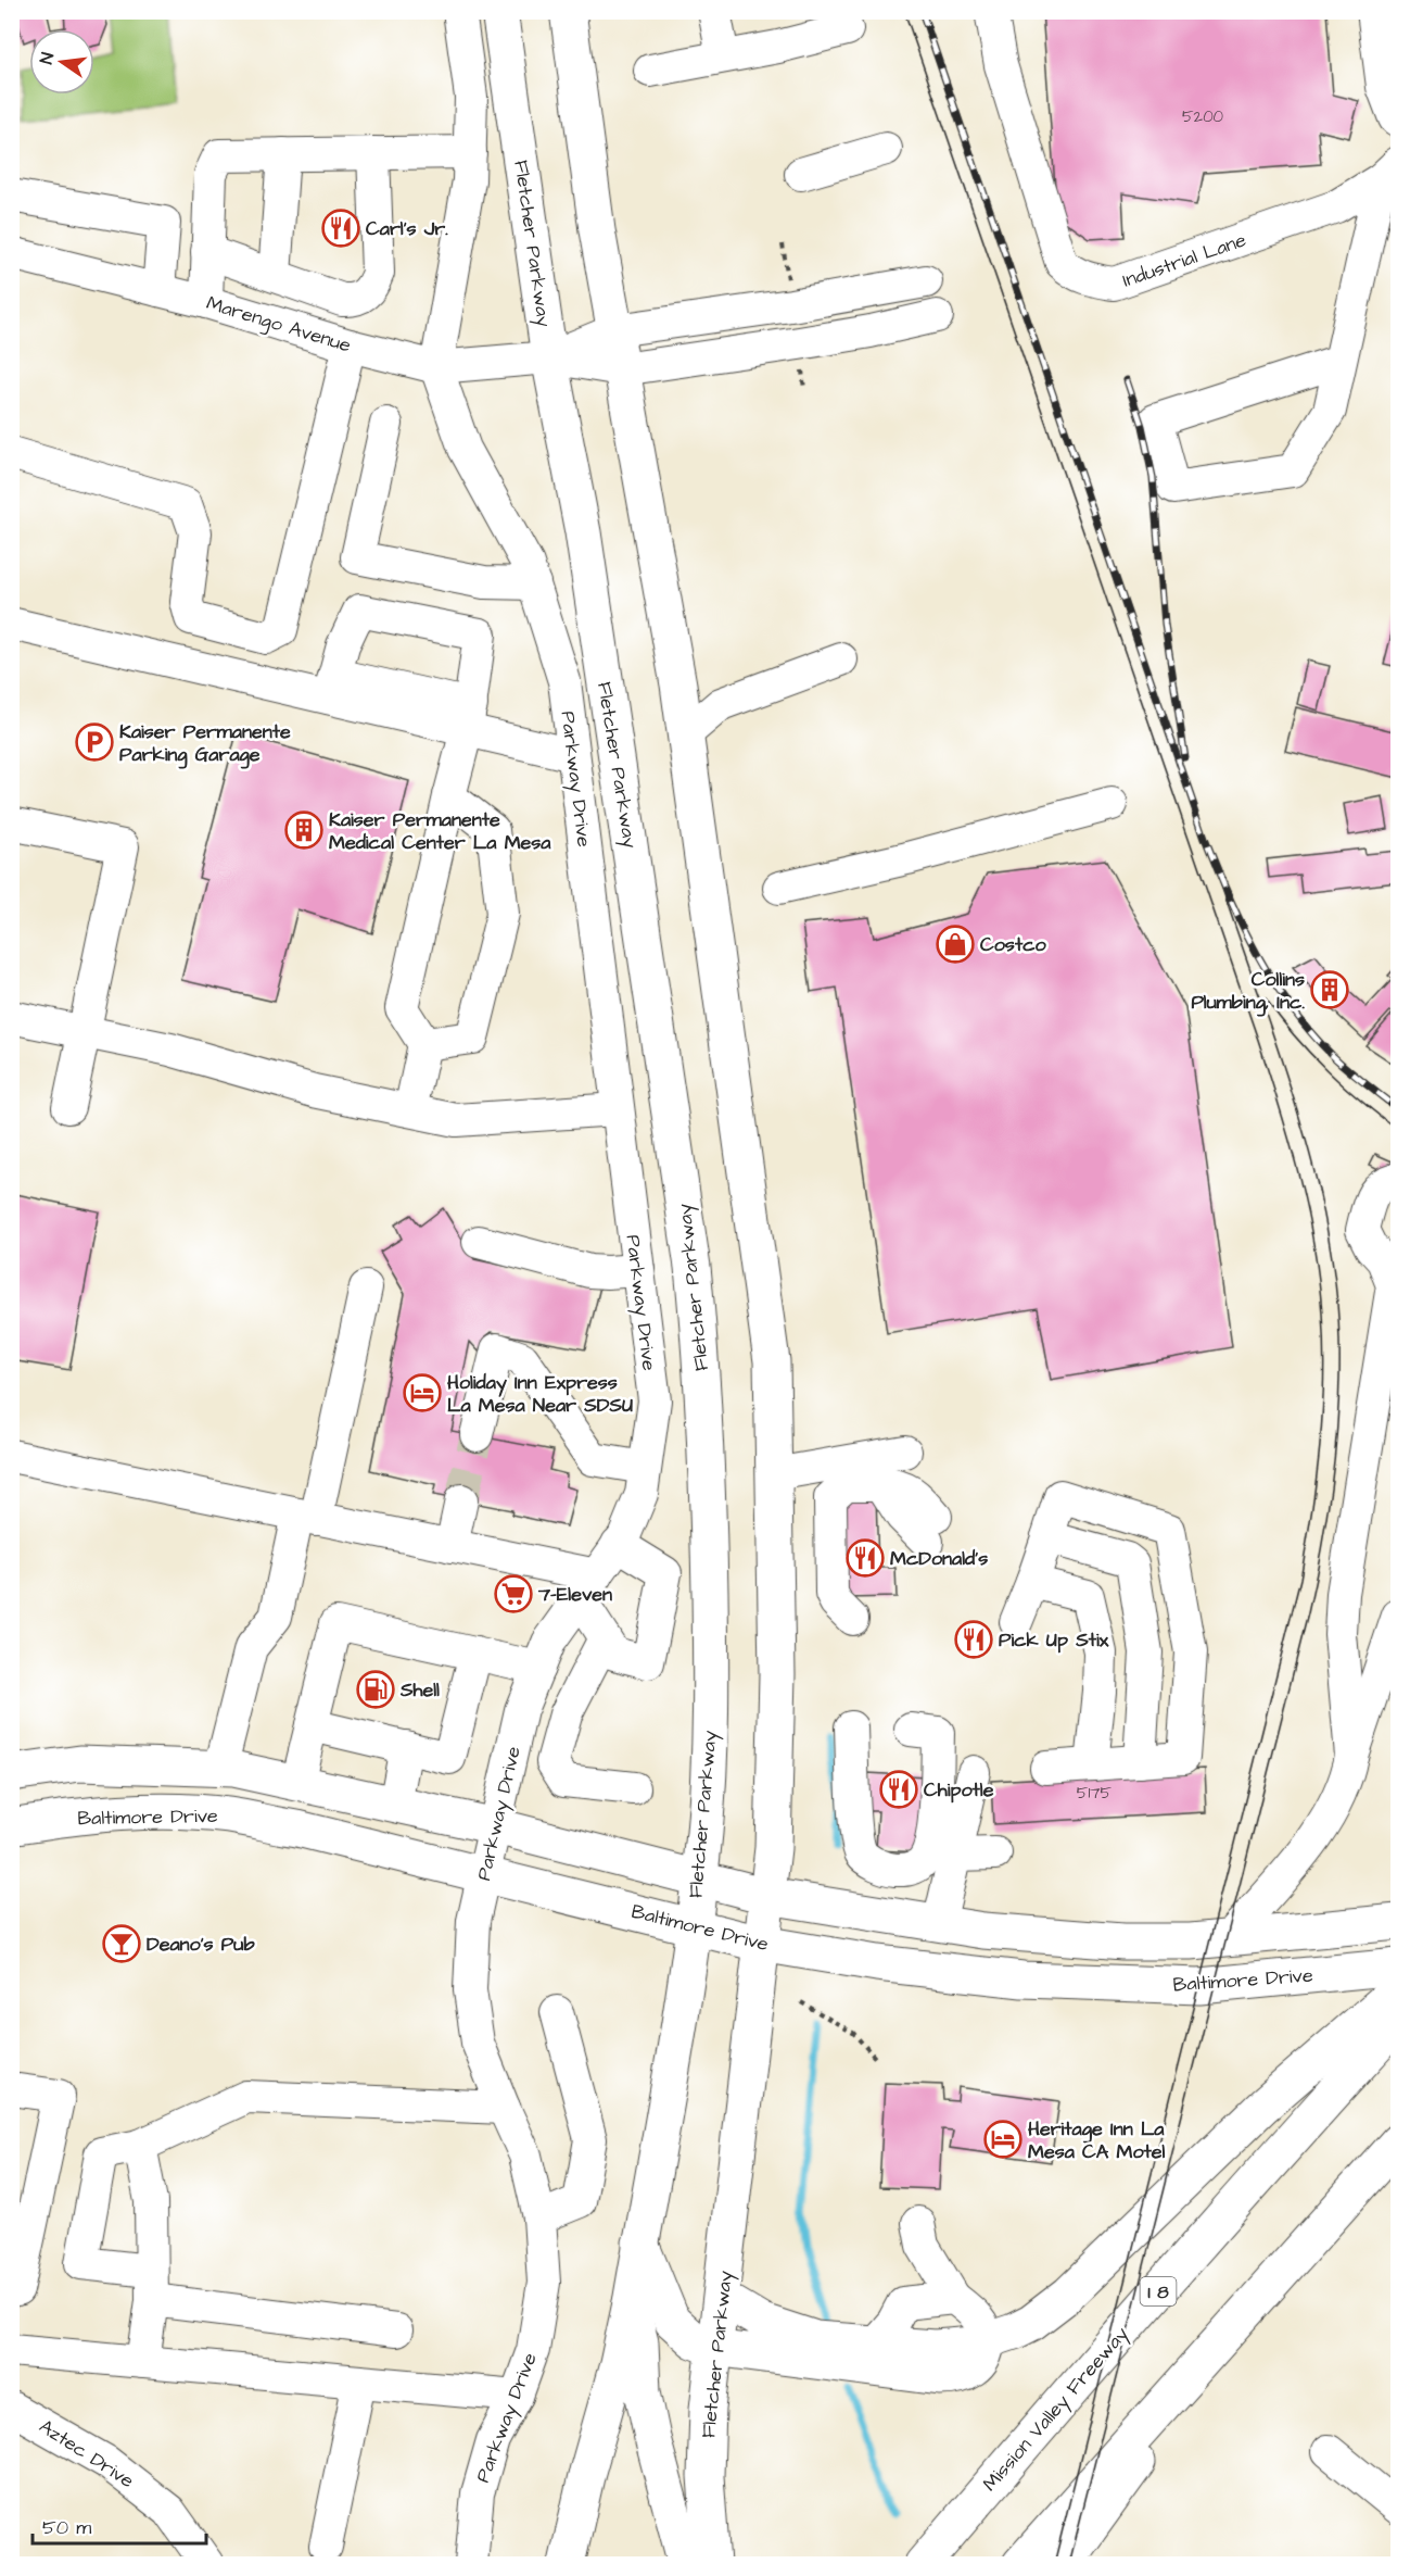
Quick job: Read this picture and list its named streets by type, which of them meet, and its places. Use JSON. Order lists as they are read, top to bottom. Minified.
{"streets":{"main road":["Fletcher Parkway","Baltimore Drive","I 8","Mission Valley Freeway"],"street":["Industrial Lane","Marengo Avenue","Parkway Drive","Aztec Drive"]},"crossings":[["Fletcher Parkway","Marengo Avenue"],["Fletcher Parkway","Baltimore Drive"],["Marengo Avenue","Parkway Drive"],["Parkway Drive","Baltimore Drive"]],"places":{"restaurant":["Carl's Jr.","McDonald's","Pick Up Stix","Chipotle"],"parking":["Kaiser Permanente Parking Garage"],"building":["Kaiser Permanente Medical Center La Mesa","Collins Plumbing, Inc."],"shop":["Costco"],"hotel":["Holiday Inn Express La Mesa Near SDSU","Heritage Inn La Mesa CA Motel"],"supermarket":["7-Eleven"],"fuel station":["Shell"],"bar":["Deano's Pub"]},"house_numbers":["5200","5175"],"scale_bar":"50 m","north":"left"}
